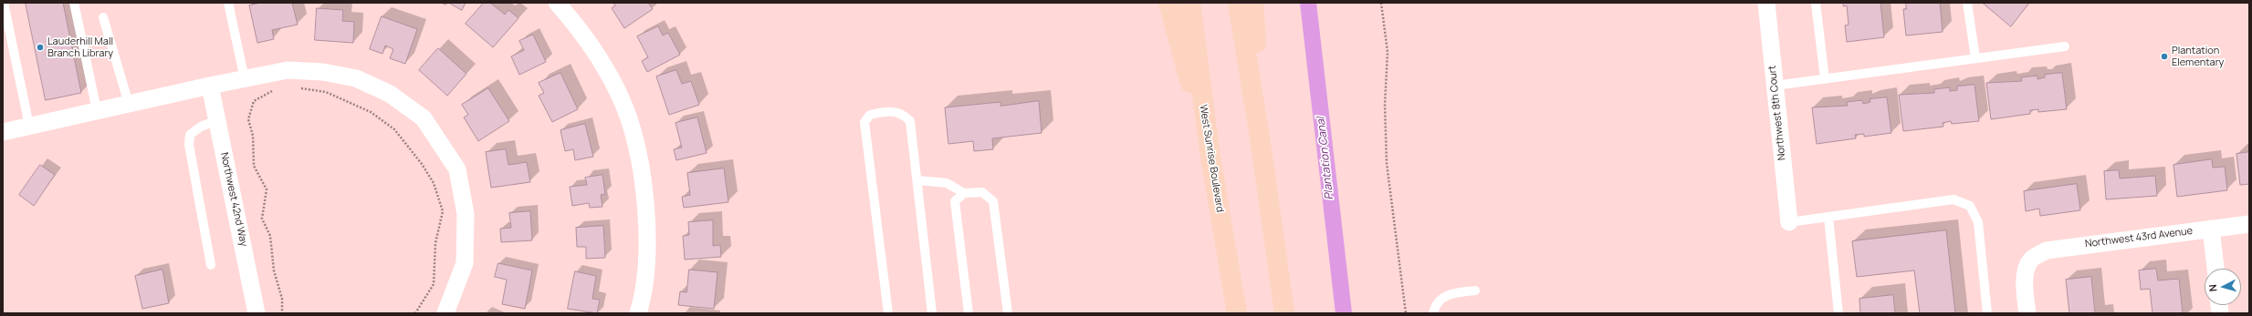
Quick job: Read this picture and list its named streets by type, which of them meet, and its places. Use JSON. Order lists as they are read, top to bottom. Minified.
{"streets":{"main road":["West Sunrise Boulevard"],"street":["Northwest 8th Court","Northwest 42nd Way","Northwest 43rd Avenue"]},"water":["Plantation Canal"],"places":["Lauderhill Mall Branch Library","Plantation Elementary"],"north":"left"}
